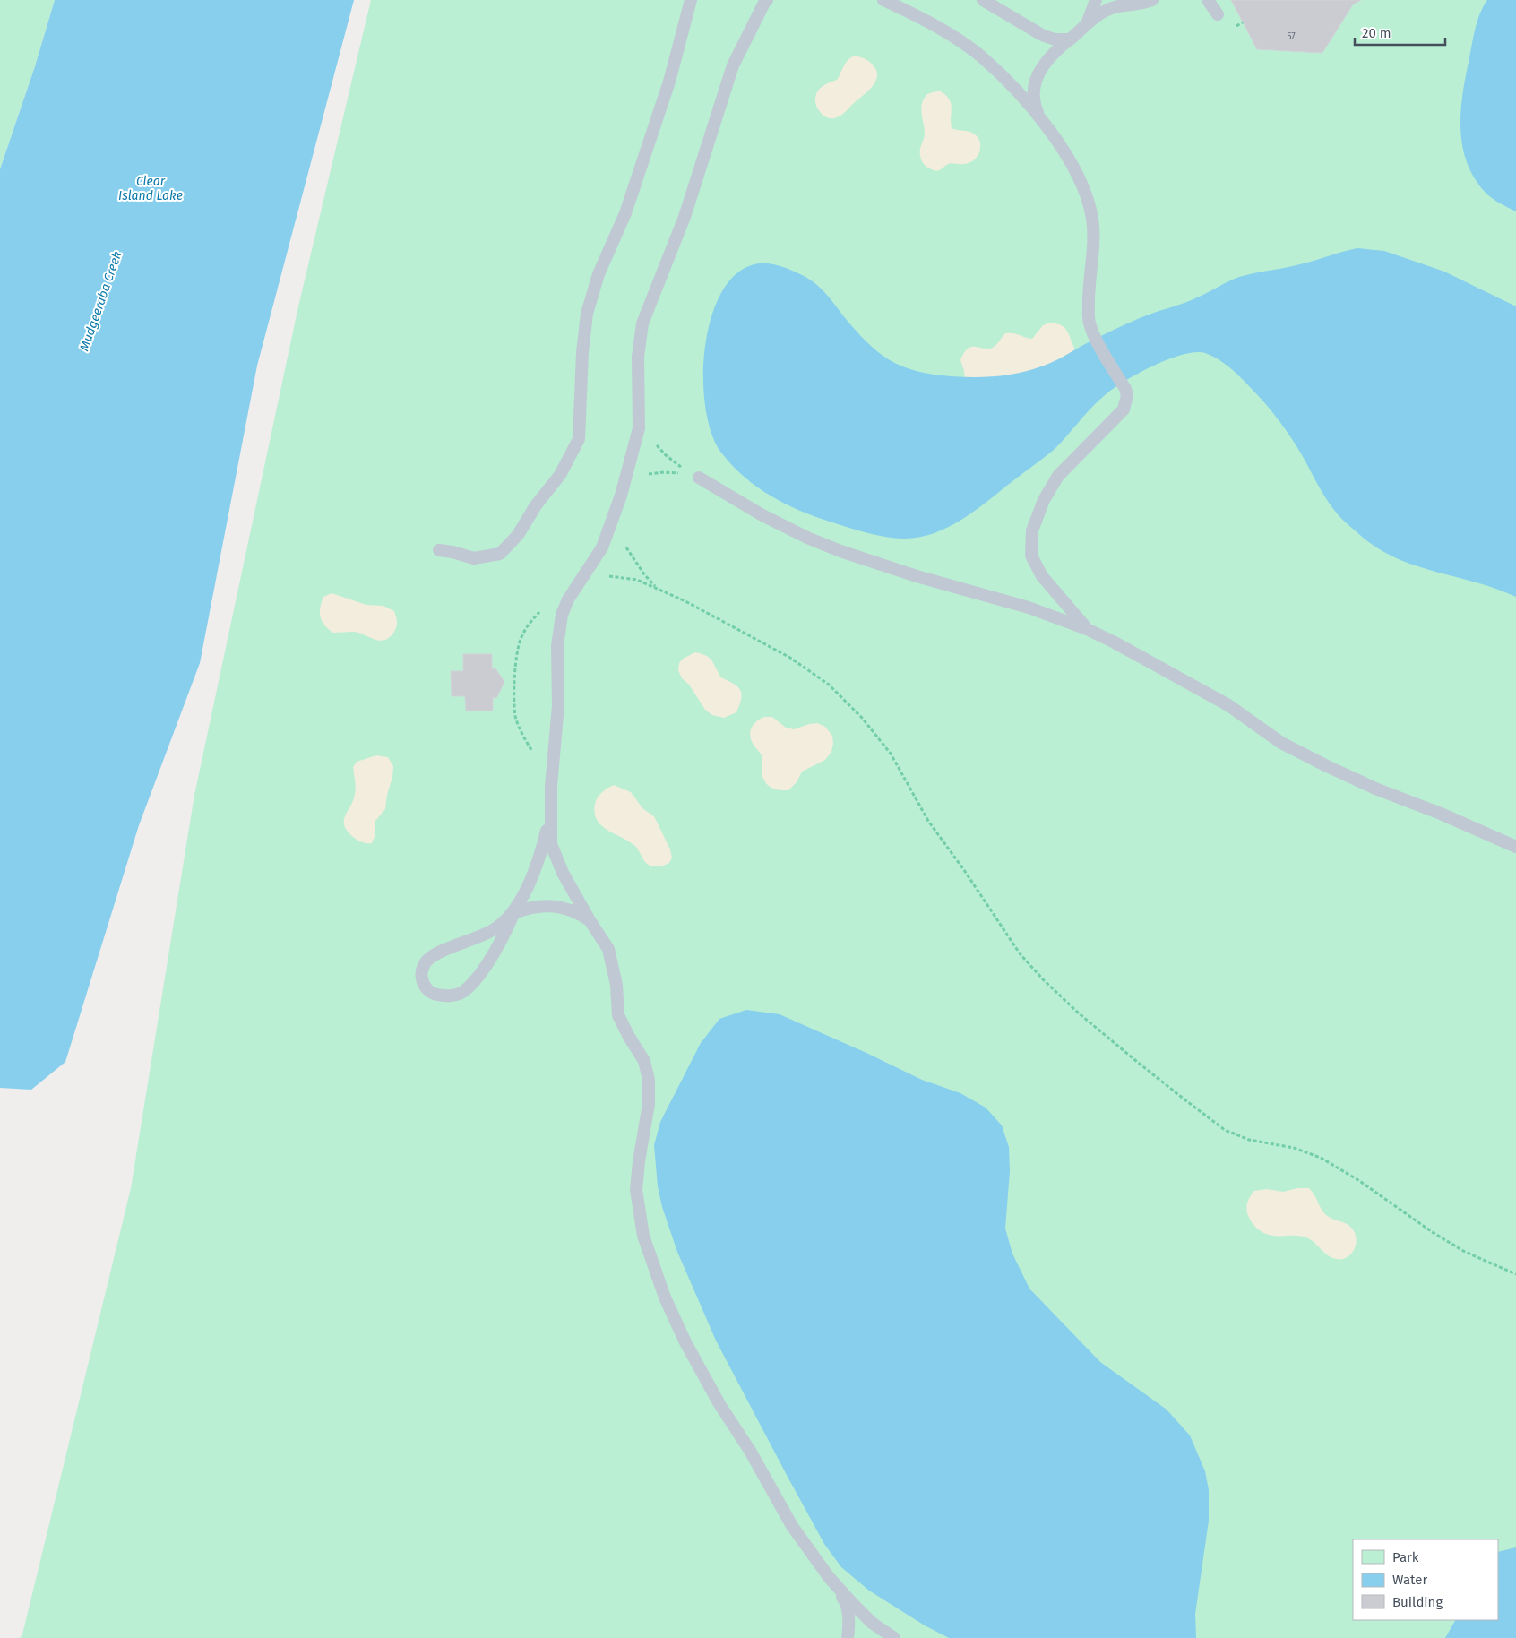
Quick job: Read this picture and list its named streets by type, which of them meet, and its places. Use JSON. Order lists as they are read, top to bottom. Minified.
{"water":["Clear Island Lake","Mudgeeraba Creek"],"house_numbers":["57"],"legend":["Park","Water","Building"],"scale_bar":"20 m"}
